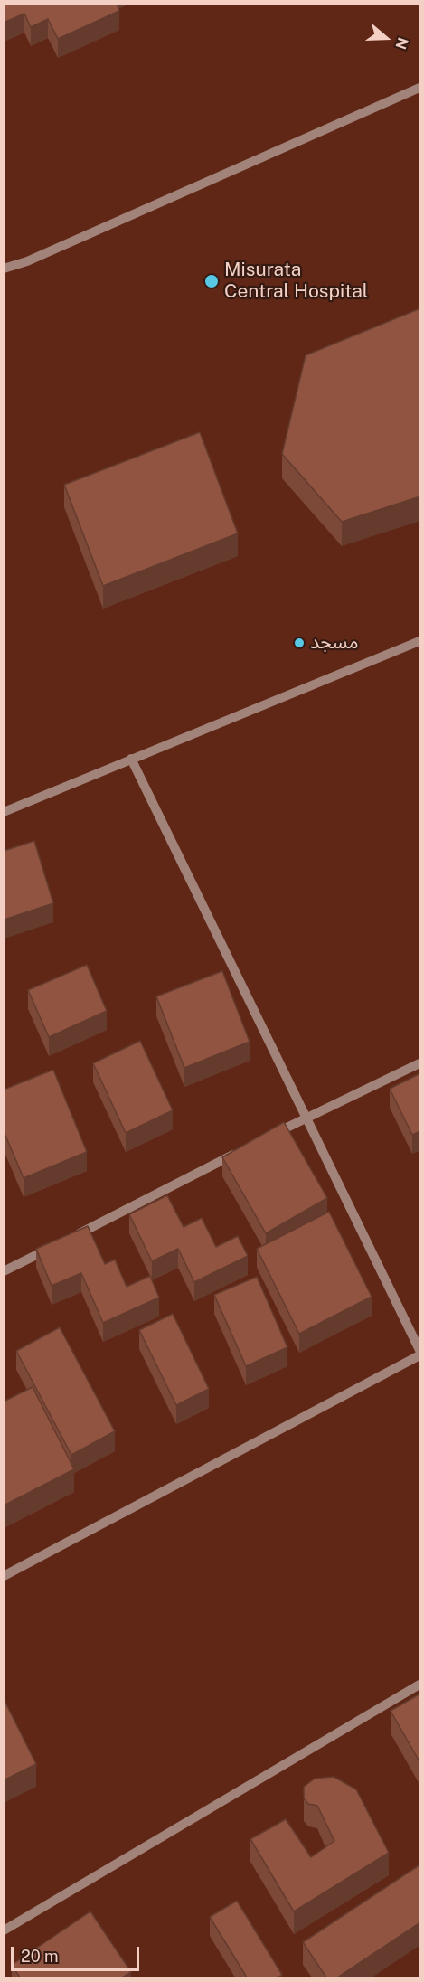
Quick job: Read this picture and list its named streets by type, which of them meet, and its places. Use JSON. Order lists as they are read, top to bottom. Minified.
{"places":["Misurata Central Hospital","مسجد"],"scale_bar":"20 m","north":"right"}
